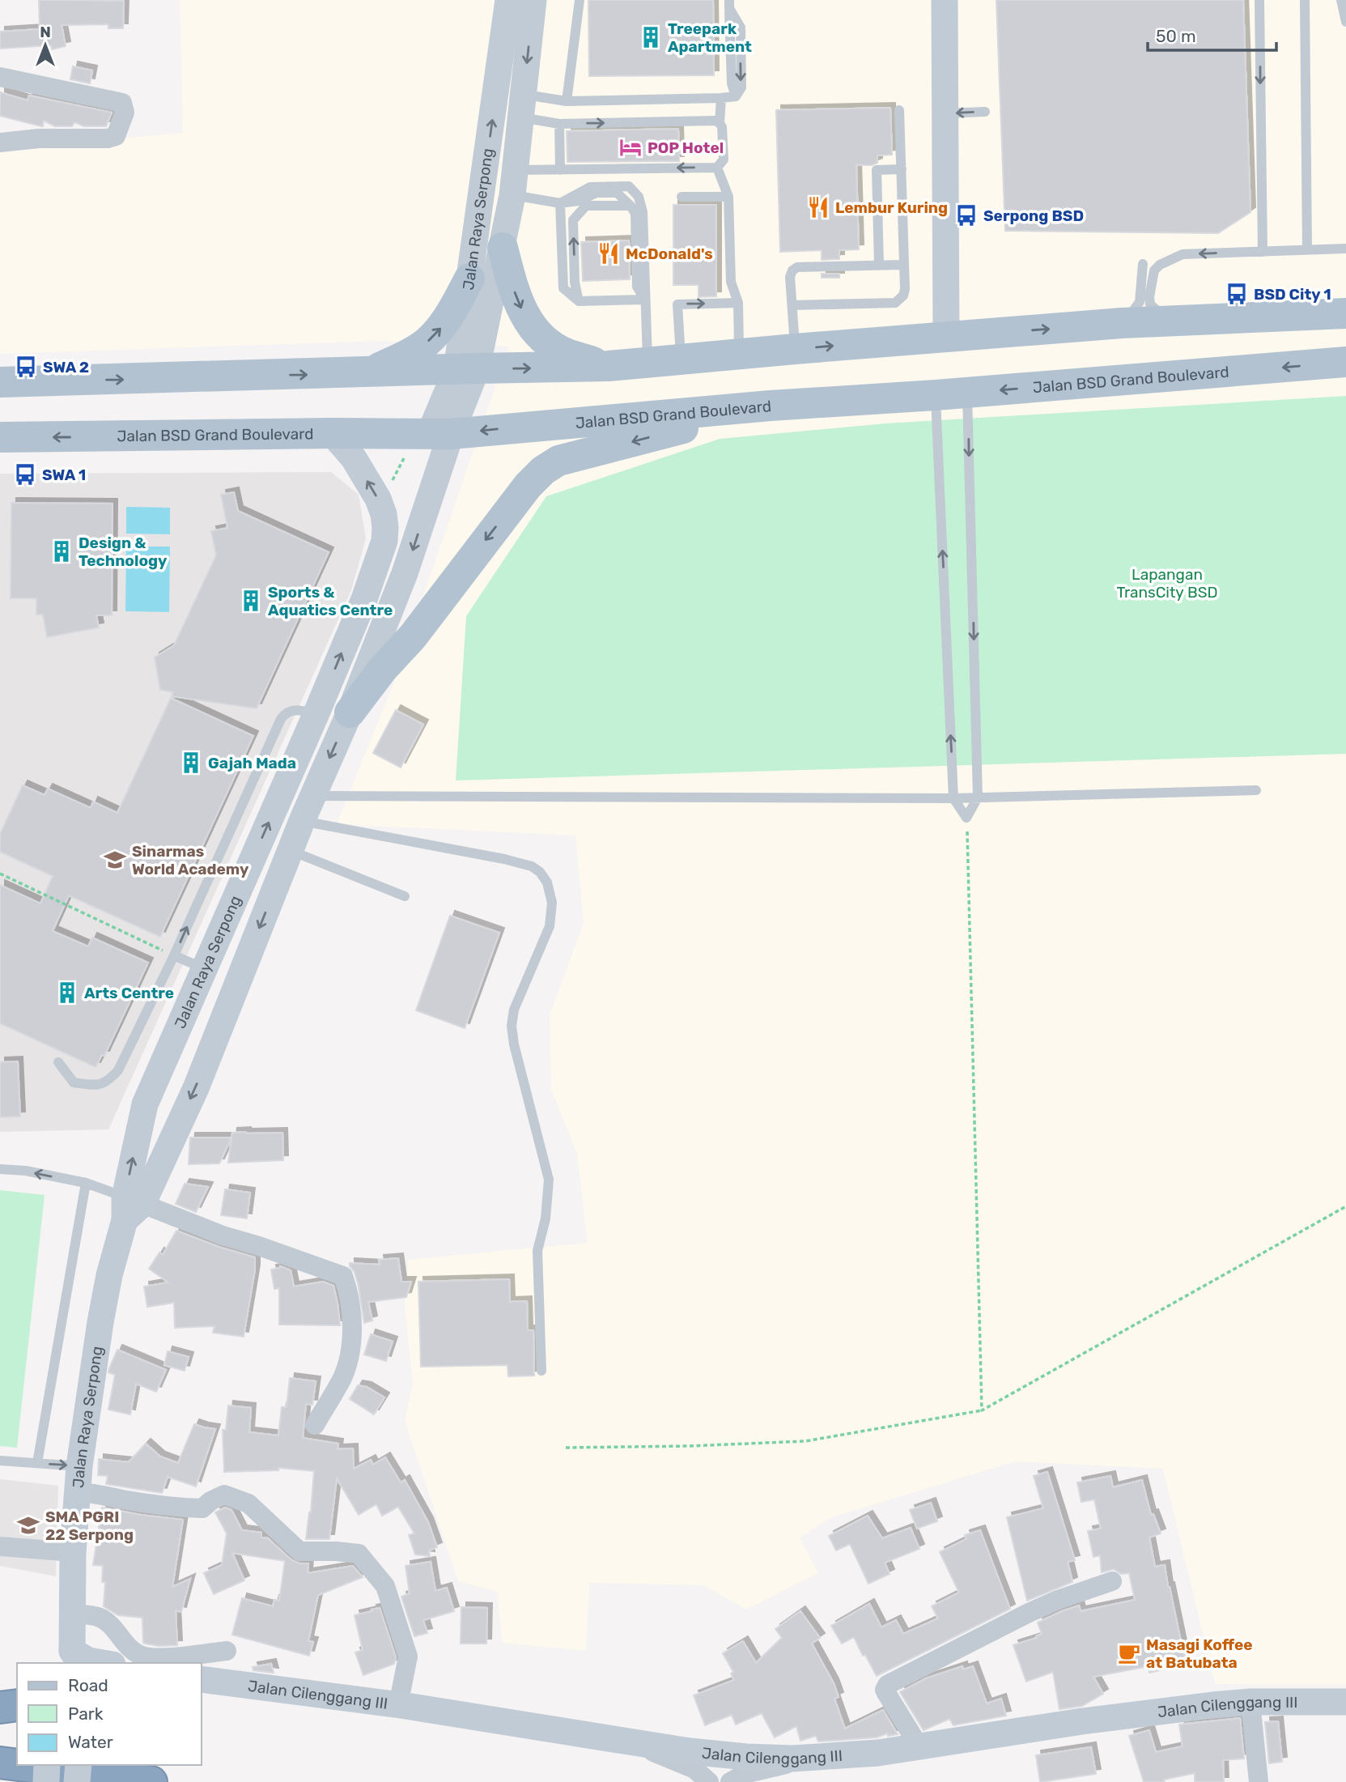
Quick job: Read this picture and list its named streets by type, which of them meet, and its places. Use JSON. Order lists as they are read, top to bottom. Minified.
{"streets":{"main road":["Jalan Raya Serpong","Jalan BSD Grand Boulevard","Jalan Cilenggang III"]},"crossings":[["Jalan Raya Serpong","Jalan BSD Grand Boulevard"]],"parks":["Lapangan TransCity BSD"],"places":{"building":["Treepark Apartment","Design & Technology","Sports & Aquatics Centre","Gajah Mada","Arts Centre"],"hotel":["POP Hotel"],"restaurant":["Lembur Kuring","McDonald's"],"bus stop":["Serpong BSD","BSD City 1","SWA 2","SWA 1"],"school or university":["Sinarmas World Academy","SMA PGRI 22 Serpong"],"cafe":["Masagi Koffee at Batubata"]},"legend":["Road","Park","Water"],"scale_bar":"50 m","north":"top"}
